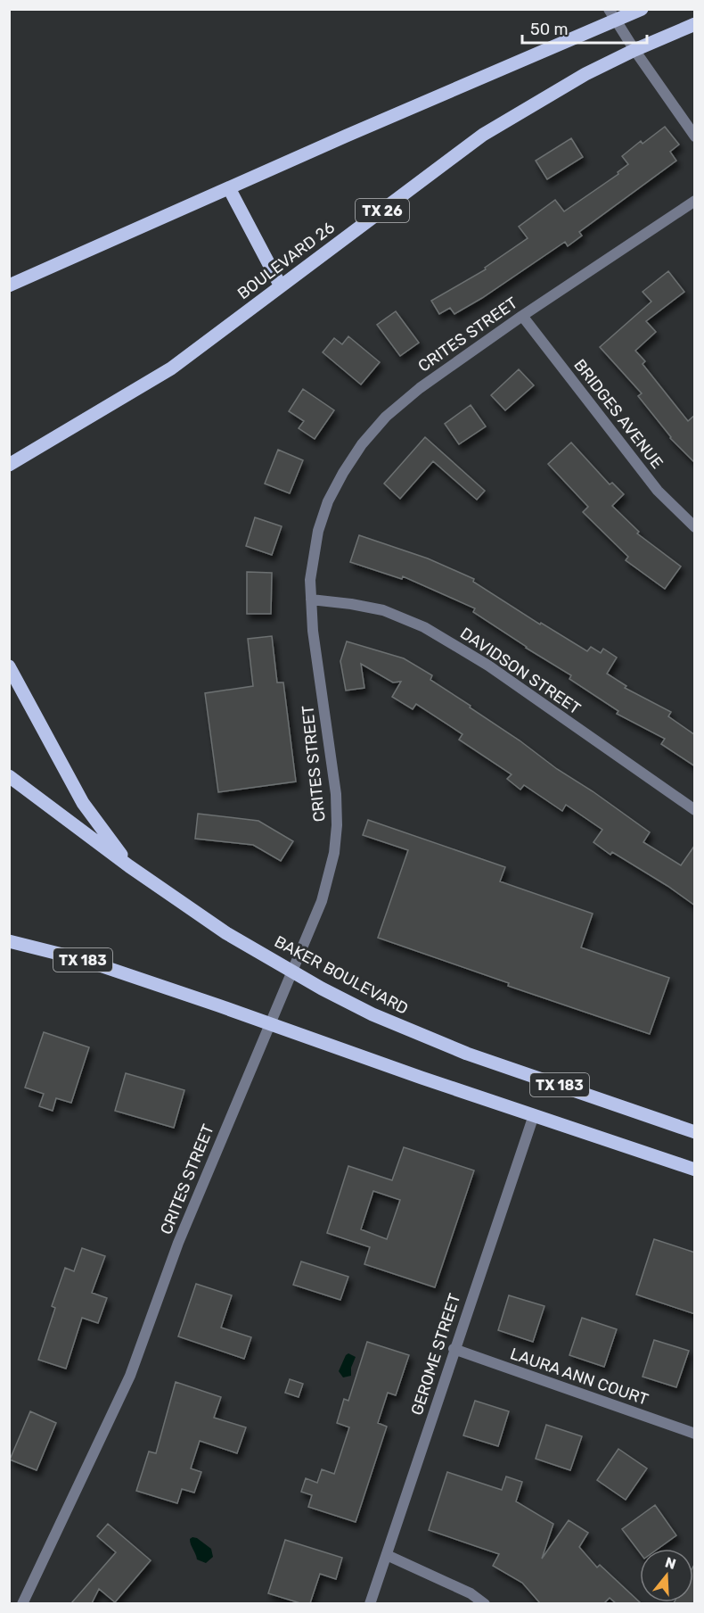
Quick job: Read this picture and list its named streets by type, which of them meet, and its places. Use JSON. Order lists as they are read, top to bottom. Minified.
{"streets":{"main road":["TX 26","BOULEVARD 26","TX 183","BAKER BOULEVARD"],"street":["CRITES STREET","BRIDGES AVENUE","DAVIDSON STREET","GEROME STREET","LAURA ANN COURT"]},"crossings":[["CRITES STREET","BRIDGES AVENUE"],["CRITES STREET","DAVIDSON STREET"],["CRITES STREET","TX 183"],["CRITES STREET","BAKER BOULEVARD"],["TX 183","GEROME STREET"],["GEROME STREET","LAURA ANN COURT"]],"scale_bar":"50 m","north":"top"}
